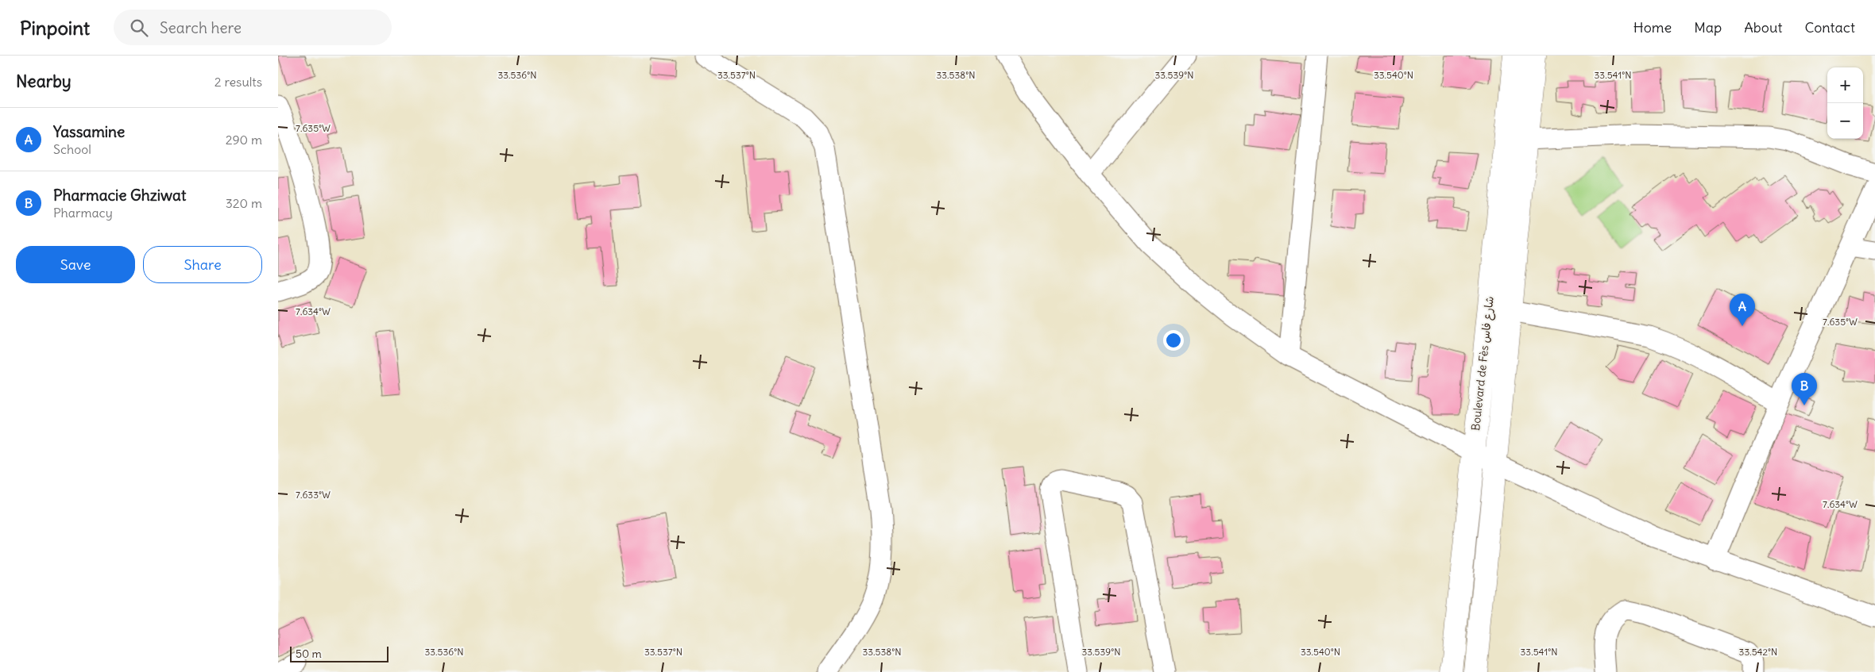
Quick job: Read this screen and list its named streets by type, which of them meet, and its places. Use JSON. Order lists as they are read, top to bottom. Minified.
{"streets":{"main road":["Boulevard de Fès شارع فاس"]},"scale_bar":"50 m","page":{"header":"Pinpoint","search":"Search here","nav":["Home","Map","About","Contact"],"heading":["Nearby","2 results"],"map_buttons":["+","−"],"list":[{"mark":"A","name":"Yassamine","note":"School","value":"290 m"},{"mark":"B","name":"Pharmacie Ghziwat","note":"Pharmacy","value":"320 m"}],"buttons":["Save","Share"],"pins":["A","B"],"scale":"50 m"},"coordinates":["33.536°N","33.537°N","33.538°N","33.539°N","33.540°N","33.541°N","7.635°W","7.634°W","7.633°W","33.542°N"]}
